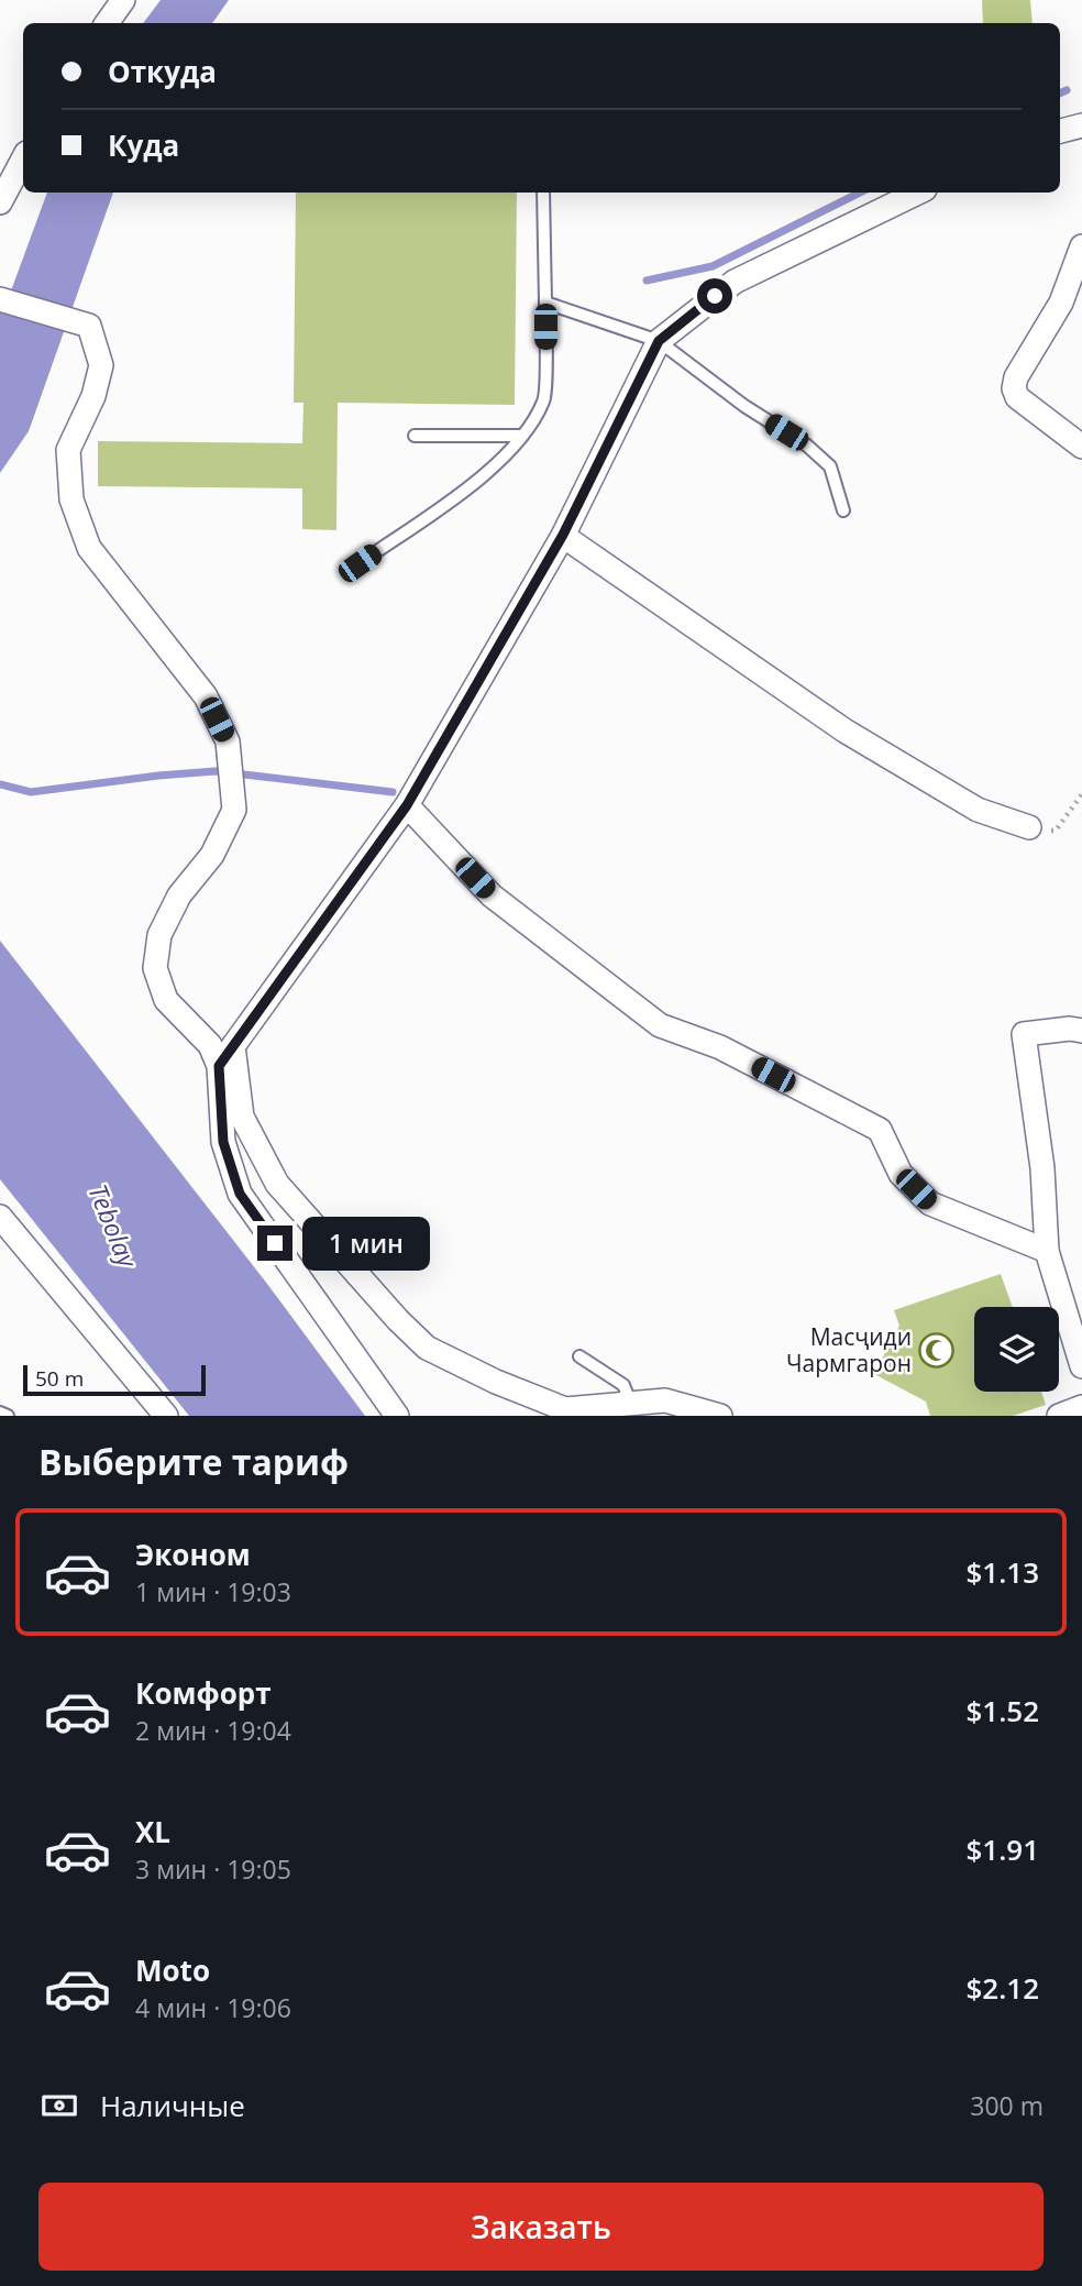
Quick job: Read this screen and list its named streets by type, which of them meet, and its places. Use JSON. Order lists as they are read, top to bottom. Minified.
{"water":["Tebolay"],"places":{"mosque":["Масҷиди Чармгарон"]},"scale_bar":"50 m","page":{"banner":["Откуда","Куда"],"bubble":"1 мин","scale":"50 m","heading":"Выберите тариф","list":[{"name":"Эконом","note":"1 мин · 19:03","value":"$1.13"},{"name":"Комфорт","note":"2 мин · 19:04","value":"$1.52"},{"name":"XL","note":"3 мин · 19:05","value":"$1.91"},{"name":"Moto","note":"4 мин · 19:06","value":"$2.12"}],"pay":["Наличные","300 m"],"buttons":"Заказать"}}
